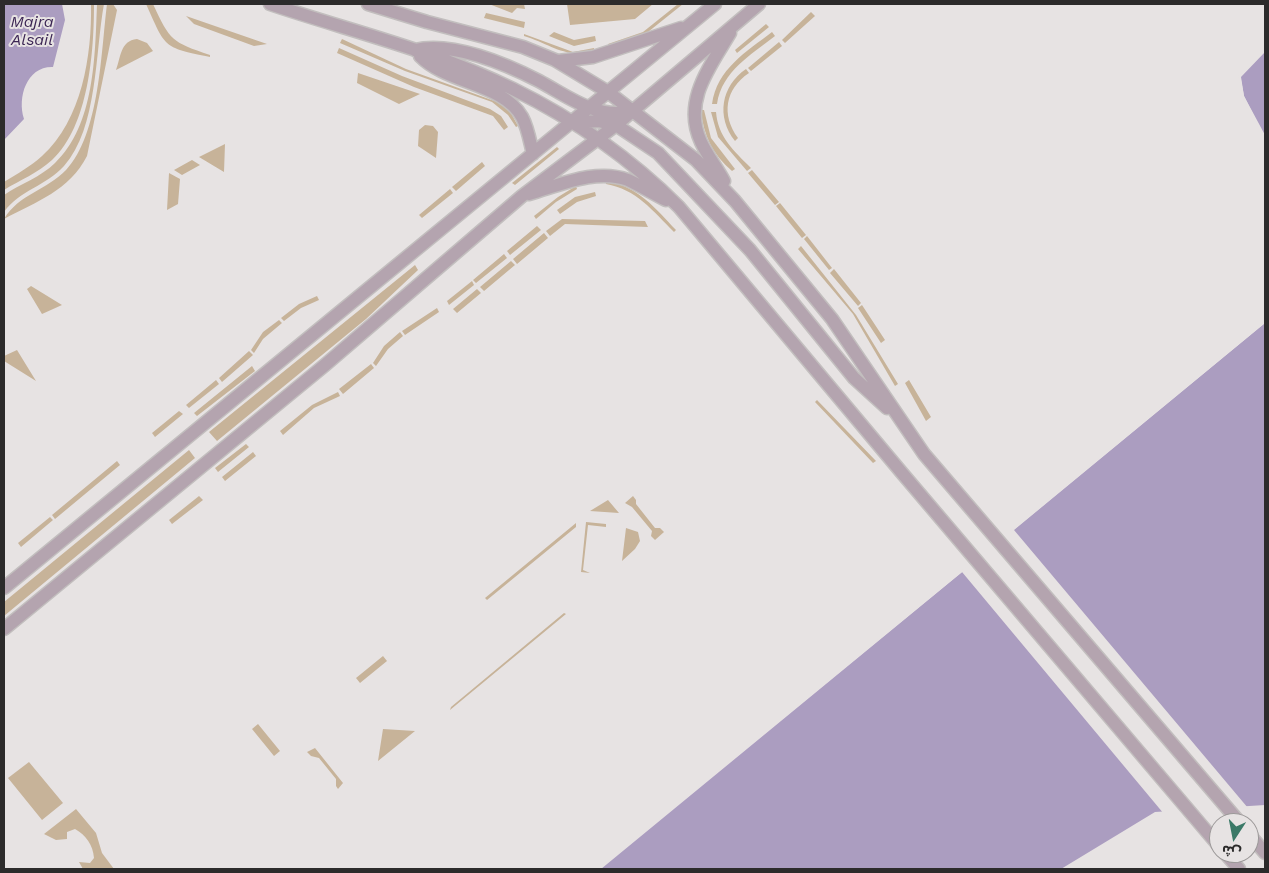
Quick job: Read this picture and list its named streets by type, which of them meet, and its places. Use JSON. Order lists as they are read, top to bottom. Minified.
{"water":["Majra Alsail"],"north":"bottom"}
